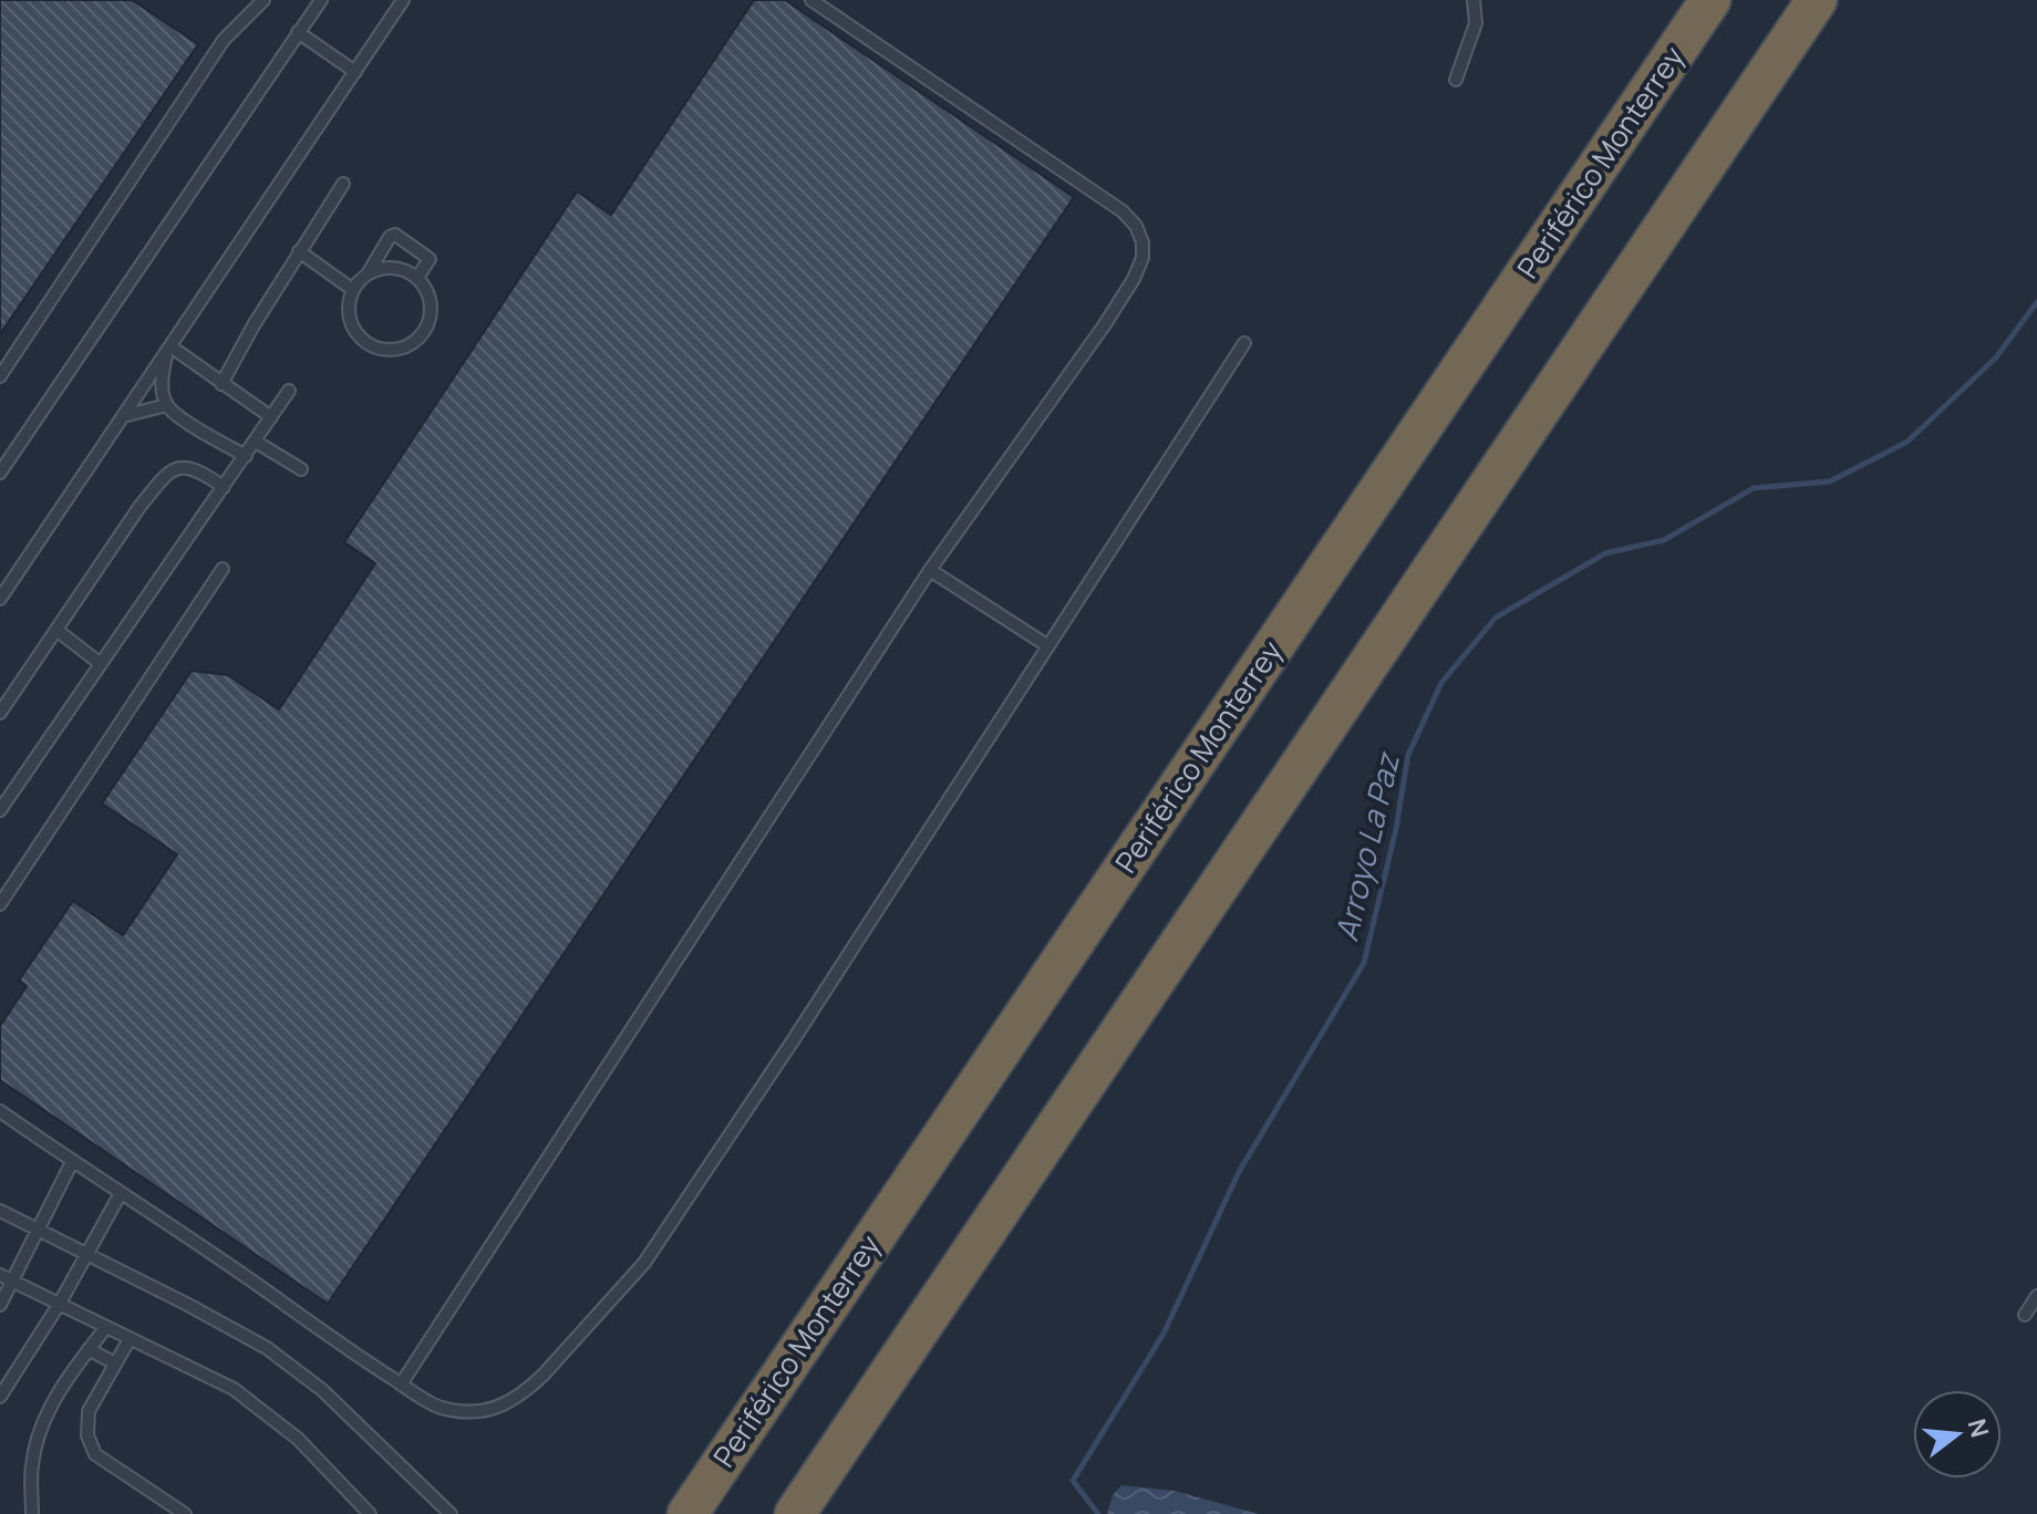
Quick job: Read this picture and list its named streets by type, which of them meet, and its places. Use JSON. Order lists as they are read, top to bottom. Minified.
{"streets":{"highway":["Periférico Monterrey"]},"water":["Arroyo La Paz"],"north":"right"}
